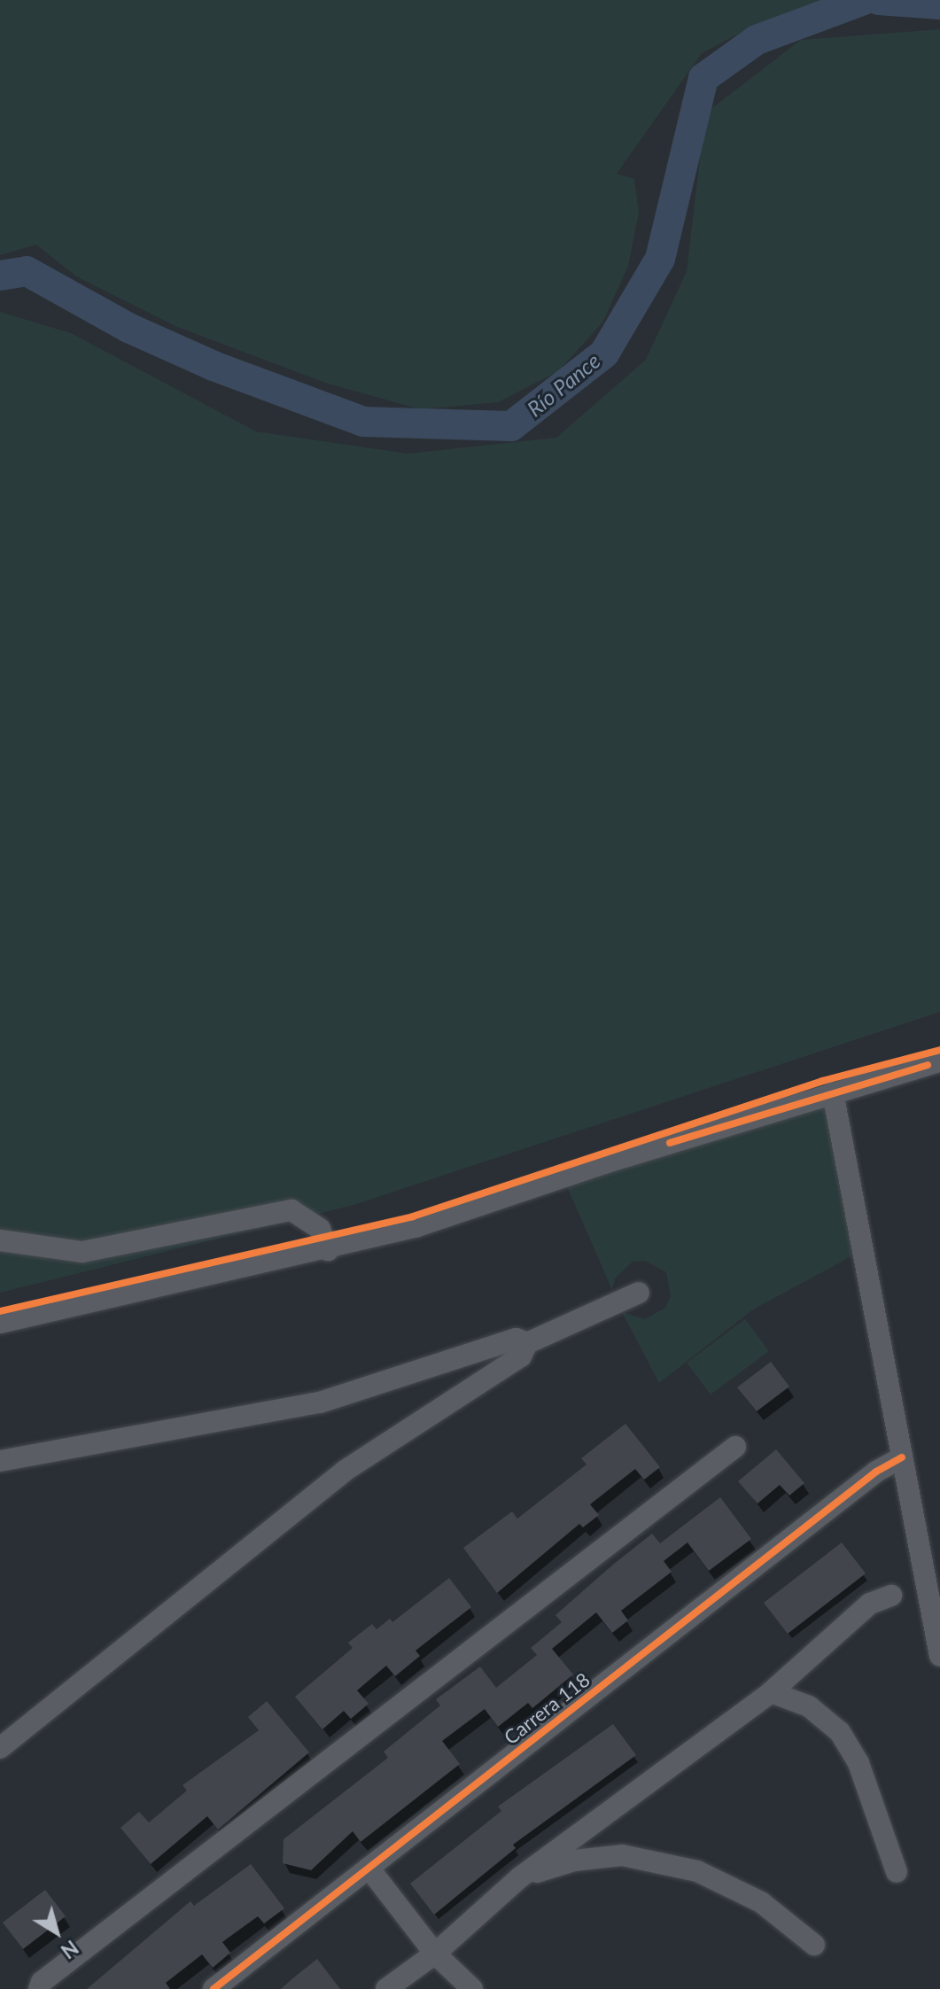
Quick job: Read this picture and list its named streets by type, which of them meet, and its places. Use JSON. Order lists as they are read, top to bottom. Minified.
{"streets":{"street":["Carrera 118"]},"water":["Río Pance"],"north":"bottom right"}
